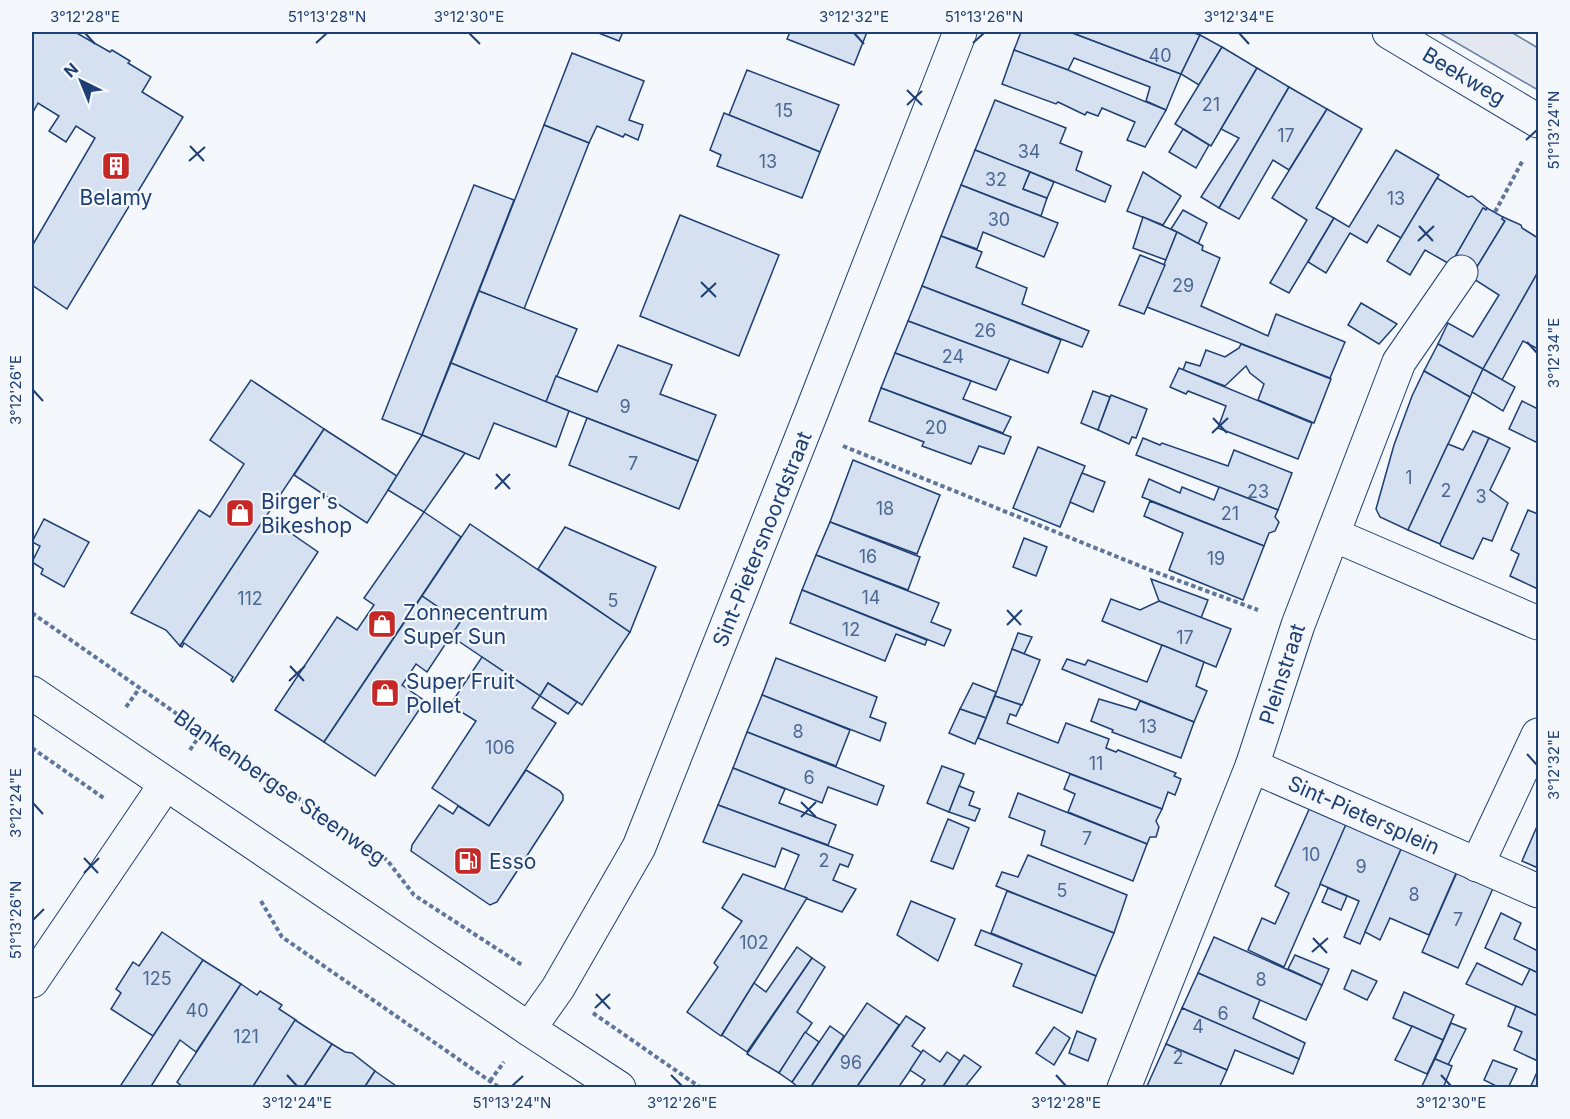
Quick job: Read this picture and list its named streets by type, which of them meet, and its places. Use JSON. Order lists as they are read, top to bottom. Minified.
{"streets":{"street":["Beekweg","Sint-Pietersnoordstraat","Pleinstraat","Sint-Pietersplein"],"path":["Blankenbergse Steenweg"]},"crossings":[["Sint-Pietersnoordstraat","Blankenbergse Steenweg"],["Pleinstraat","Sint-Pietersplein"]],"places":{"building":["Belamy"],"shop":["Birger's Bikeshop","Zonnecentrum Super Sun","Super Fruit Pollet"],"fuel station":["Esso"]},"house_numbers":["40","21","15","17","34","13","32","13","30","29","26","24","9","20","7","1","2","23","3","18","21","16","19","14","112","5","12","17","13","8","106","11","6","7","10","2","9","5","8","7","102","125","8","40","6","4","121","2","96"],"north":"top left","coordinates":["3°12'28\"E","51°13'28\"N","3°12'30\"E","3°12'32\"E","51°13'26\"N","3°12'34\"E","51°13'24\"N","3°12'26\"E","3°12'24\"E"]}
